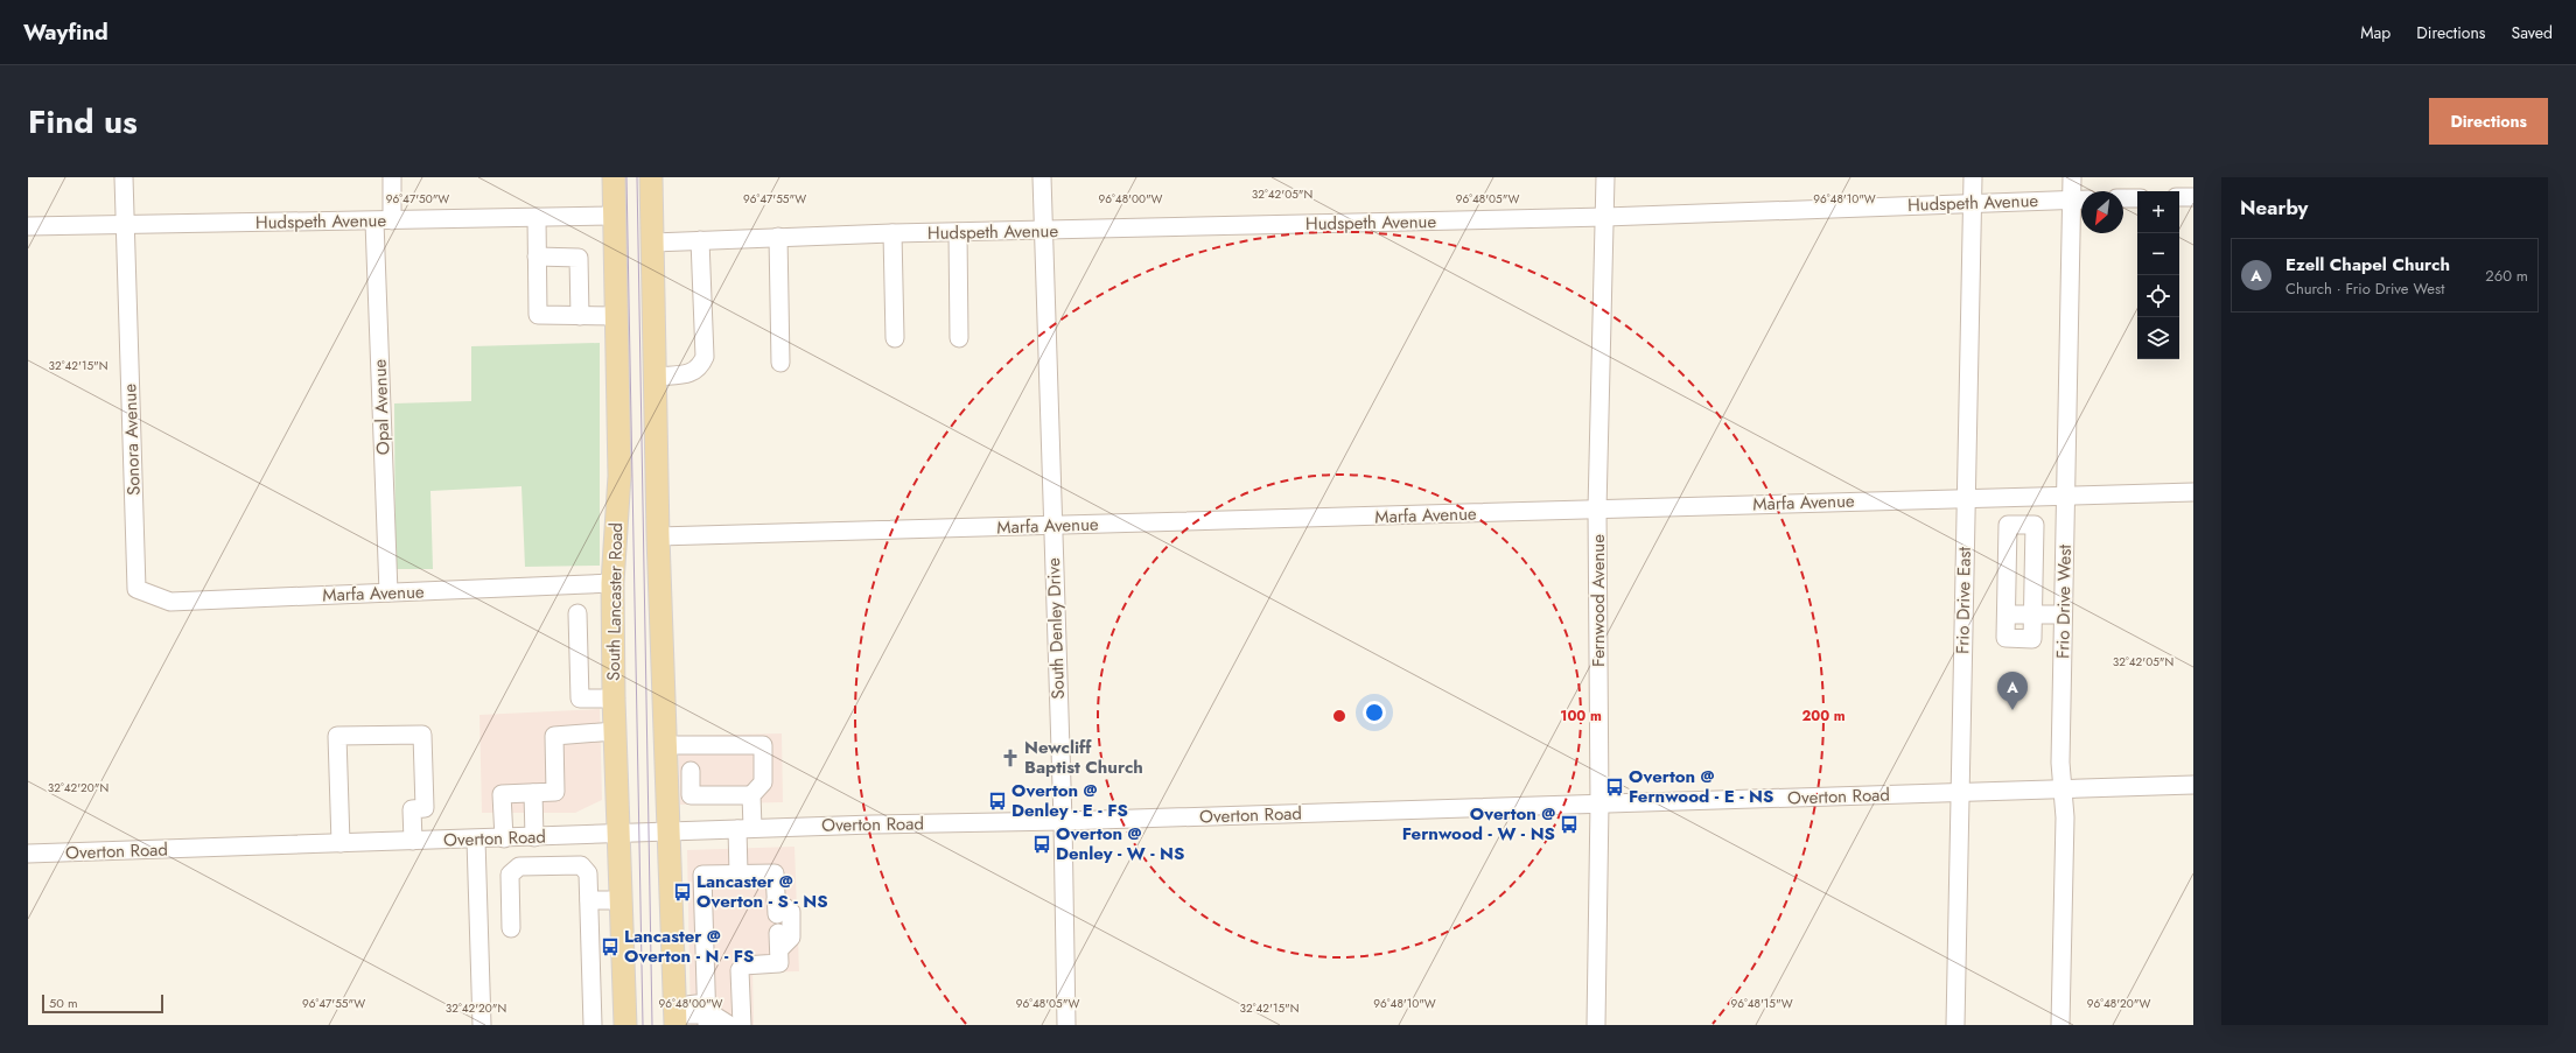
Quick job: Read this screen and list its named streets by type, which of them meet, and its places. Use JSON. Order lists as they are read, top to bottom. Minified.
{"streets":{"main road":["South Lancaster Road"],"street":["Hudspeth Avenue","Opal Avenue","Sonora Avenue","Marfa Avenue","Fernwood Avenue","Frio Drive East","Frio Drive West","South Denley Drive","Overton Road"]},"crossings":[["Hudspeth Avenue","Opal Avenue"],["Hudspeth Avenue","Sonora Avenue"],["Hudspeth Avenue","Fernwood Avenue"],["Hudspeth Avenue","Frio Drive East"],["Hudspeth Avenue","South Lancaster Road"],["Hudspeth Avenue","Frio Drive West"],["Hudspeth Avenue","South Denley Drive"],["Opal Avenue","Marfa Avenue"],["Sonora Avenue","Marfa Avenue"],["Marfa Avenue","Fernwood Avenue"],["Marfa Avenue","Frio Drive East"],["Marfa Avenue","South Lancaster Road"],["Marfa Avenue","Frio Drive West"],["Marfa Avenue","South Denley Drive"],["Fernwood Avenue","Overton Road"],["Frio Drive East","Overton Road"],["South Lancaster Road","Overton Road"],["Frio Drive West","Overton Road"],["South Denley Drive","Overton Road"]],"places":{"church":["Newcliff Baptist Church"],"bus stop":["Overton @ Fernwood - E - NS","Overton @ Denley - E - FS","Overton @ Fernwood - W - NS","Overton @ Denley - W - NS","Lancaster @ Overton - S - NS","Lancaster @ Overton - N - FS"]},"scale_bar":"50 m","north":"bottom left","page":{"header":"Wayfind","nav":["Map","Directions","Saved"],"title":"Find us","buttons":"Directions","heading":"Nearby","map_buttons":["+","−"],"list":[{"mark":"A","name":"Ezell Chapel Church","note":"Church · Frio Drive West","value":"260 m"}],"pins":"A","scale":"50 m"},"coordinates":["32°42'05\"N","96°47'50\"W","96°47'55\"W","96°48'00\"W","96°48'05\"W","96°48'10\"W","32°42'15\"N","32°42'20\"N","96°48'15\"W","96°48'20\"W"],"rings":["100 m","200 m"]}
